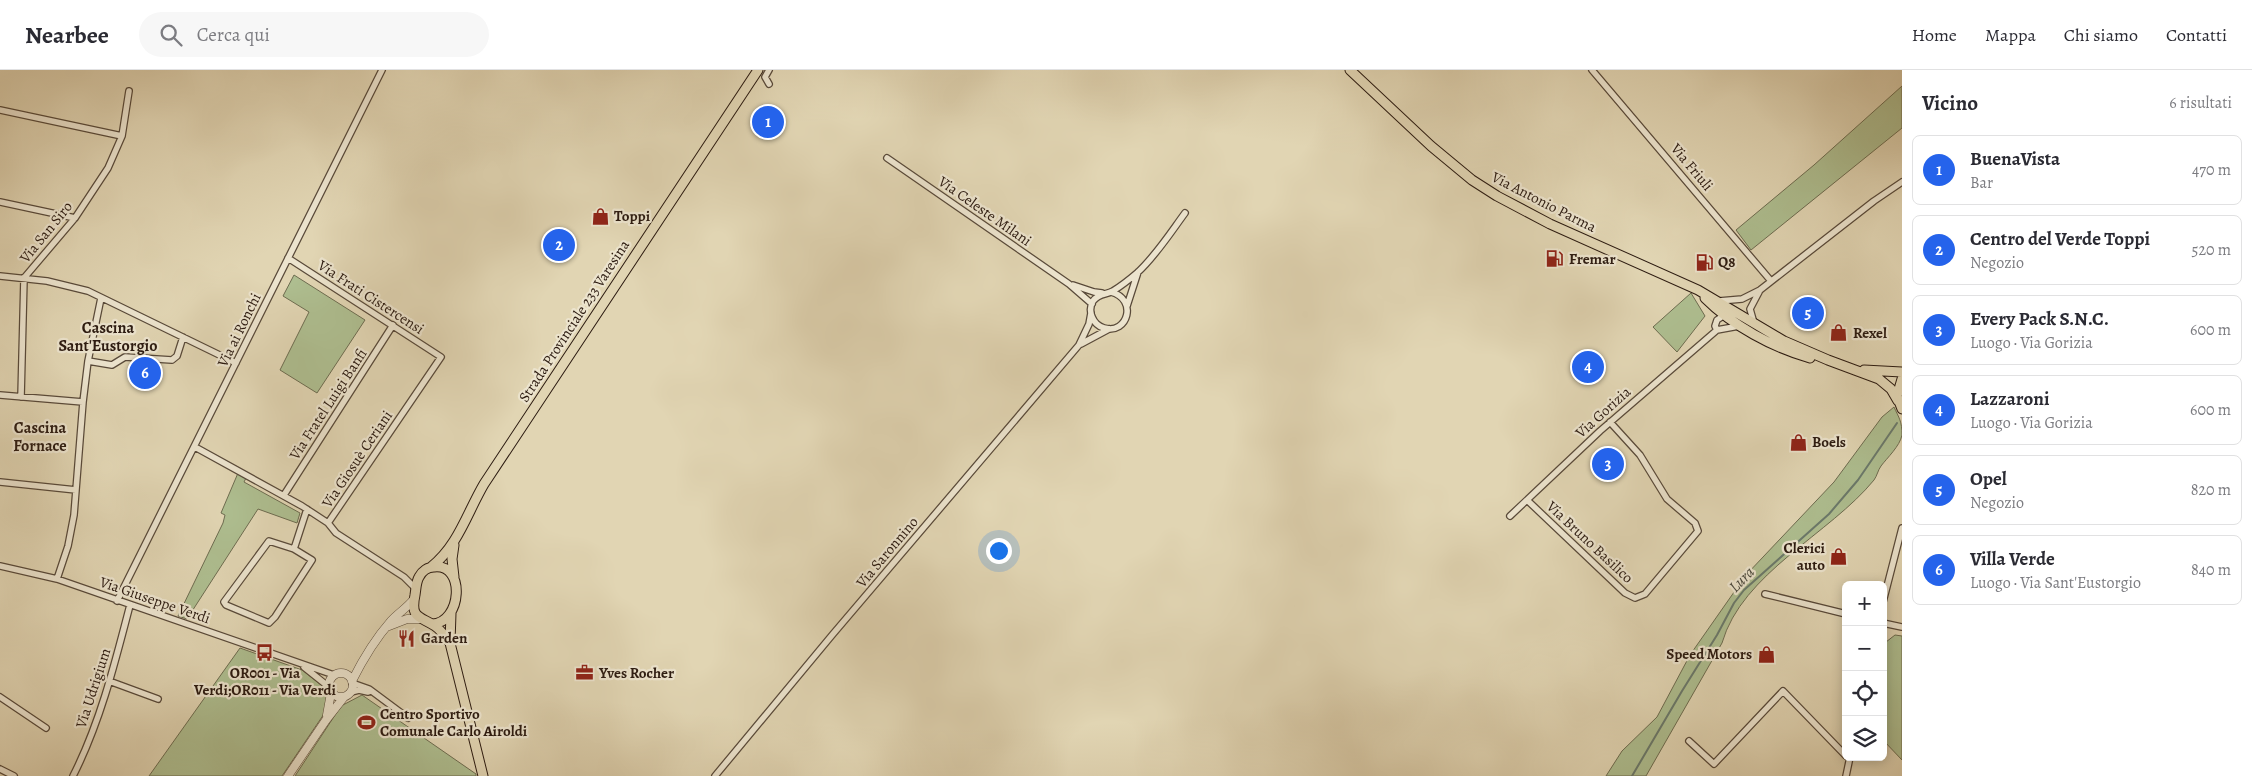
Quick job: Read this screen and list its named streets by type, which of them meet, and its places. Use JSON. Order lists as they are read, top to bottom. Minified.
{"streets":{"main road":["Via Antonio Parma","Strada Provinciale 233 Varesina"],"street":["Via Friuli","Via Celeste Milani","Via San Siro","Via Frati Cistercensi","Via ai Ronchi","Via Fratel Luigi Banfi","Via Gorizia","Via Giosuè Ceriani","Via Bruno Basilico","Via Saronnino","Via Giuseppe Verdi","Via Udrigium"]},"crossings":[["Via Antonio Parma","Via Gorizia"],["Via Frati Cistercensi","Via ai Ronchi"],["Via Frati Cistercensi","Via Fratel Luigi Banfi"],["Via Frati Cistercensi","Via Giosuè Ceriani"],["Via ai Ronchi","Via Giosuè Ceriani"],["Via ai Ronchi","Via Giuseppe Verdi"],["Via Fratel Luigi Banfi","Via Giosuè Ceriani"],["Via Gorizia","Via Bruno Basilico"],["Via Giuseppe Verdi","Via Udrigium"]],"districts":["Cascina Sant'Eustorgio","Cascina Fornace"],"water":["Lura"],"places":{"shop":["Toppi","Rexel","Boels","Clerici auto","Speed Motors"],"fuel station":["Fremar","Q8"],"restaurant":["Garden"],"bus stop":["OR001 - Via Verdi;OR011 - Via Verdi"],"office":["Yves Rocher"],"sports":["Centro Sportivo Comunale Carlo Airoldi"]},"page":{"header":"Nearbee","search":"Cerca qui","nav":["Home","Mappa","Chi siamo","Contatti"],"heading":["Vicino","6 risultati"],"pins":["1","2","5","4","6","3"],"list":[{"mark":"1","name":"BuenaVista","note":"Bar","value":"470 m"},{"mark":"2","name":"Centro del Verde Toppi","note":"Negozio","value":"520 m"},{"mark":"3","name":"Every Pack S.N.C.","note":"Luogo · Via Gorizia","value":"600 m"},{"mark":"4","name":"Lazzaroni","note":"Luogo · Via Gorizia","value":"600 m"},{"mark":"5","name":"Opel","note":"Negozio","value":"820 m"},{"mark":"6","name":"Villa Verde","note":"Luogo · Via Sant'Eustorgio","value":"840 m"}],"map_buttons":["+","−"]}}
